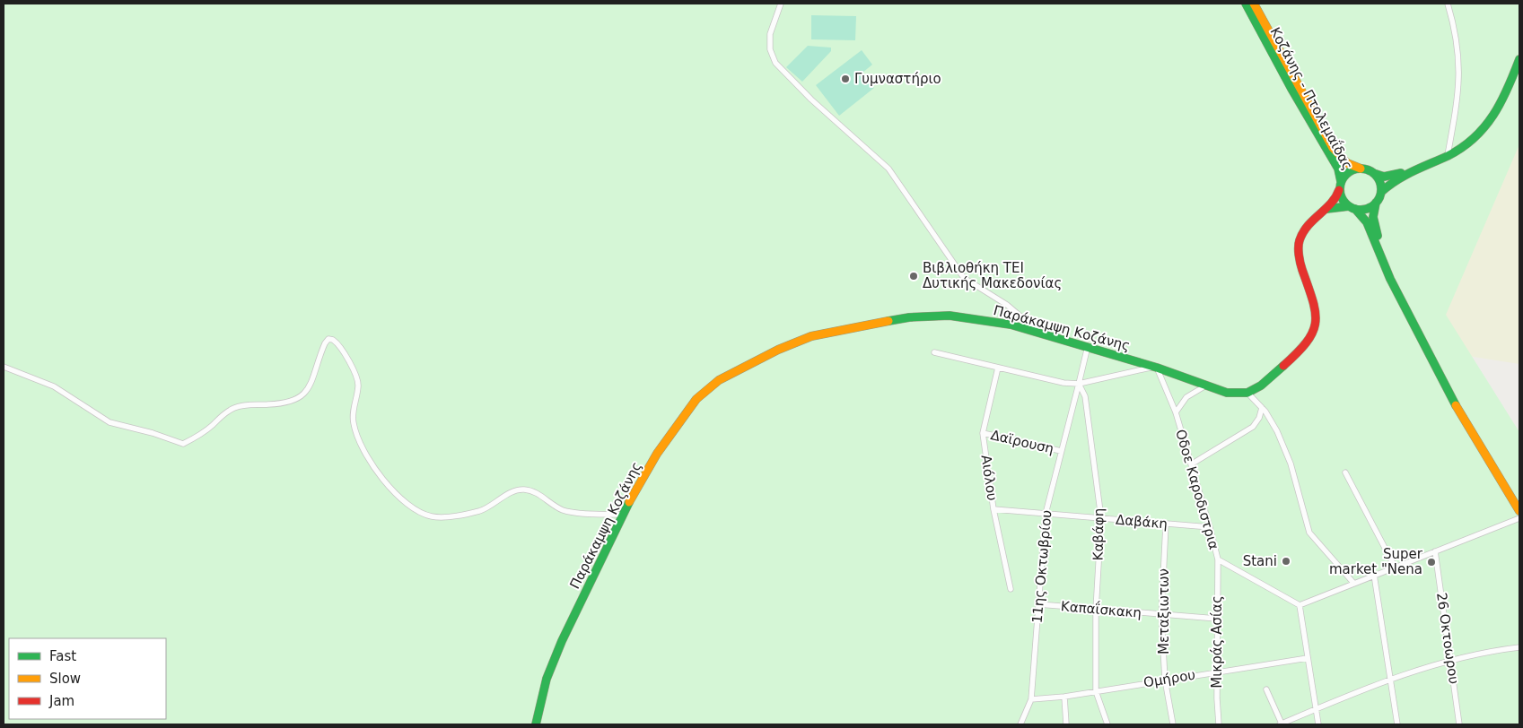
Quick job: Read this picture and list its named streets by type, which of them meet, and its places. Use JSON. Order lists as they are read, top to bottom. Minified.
{"streets":{"main road":["Κοζάνης - Πτολεμαΐδας","Παράκαμψη Κοζάνης"],"street":["Δαϊρουση","Αιόλου","Oδοε Καροδιστρια","Δαβάκη","Καβάφη","11ης Οκτωβρίου","Καπαΐσκακη","Μεταξιωτων","26 Οκτοωρου","Μικράς Ασίας","Ομήρου"]},"crossings":[["Παράκαμψη Κοζάνης","Oδοε Καροδιστρια"],["Δαϊρουση","Αιόλου"],["Δαϊρουση","11ης Οκτωβρίου"],["Αιόλου","Δαβάκη"],["Oδοε Καροδιστρια","Δαβάκη"],["Oδοε Καροδιστρια","Μικράς Ασίας"],["Δαβάκη","Καβάφη"],["Δαβάκη","11ης Οκτωβρίου"],["Δαβάκη","Μεταξιωτων"],["Καβάφη","11ης Οκτωβρίου"],["Καβάφη","Καπαΐσκακη"],["Καβάφη","Ομήρου"],["11ης Οκτωβρίου","Καπαΐσκακη"],["11ης Οκτωβρίου","Ομήρου"],["Καπαΐσκακη","Μεταξιωτων"],["Καπαΐσκακη","Μικράς Ασίας"],["Μεταξιωτων","Ομήρου"],["Μικράς Ασίας","Ομήρου"]],"places":["Γυμναστήριο","Βιβλιοθήκη ΤΕΙ Δυτικής Μακεδονίας","Stani","Super market \"Nena"],"legend":["Fast","Slow","Jam"]}
